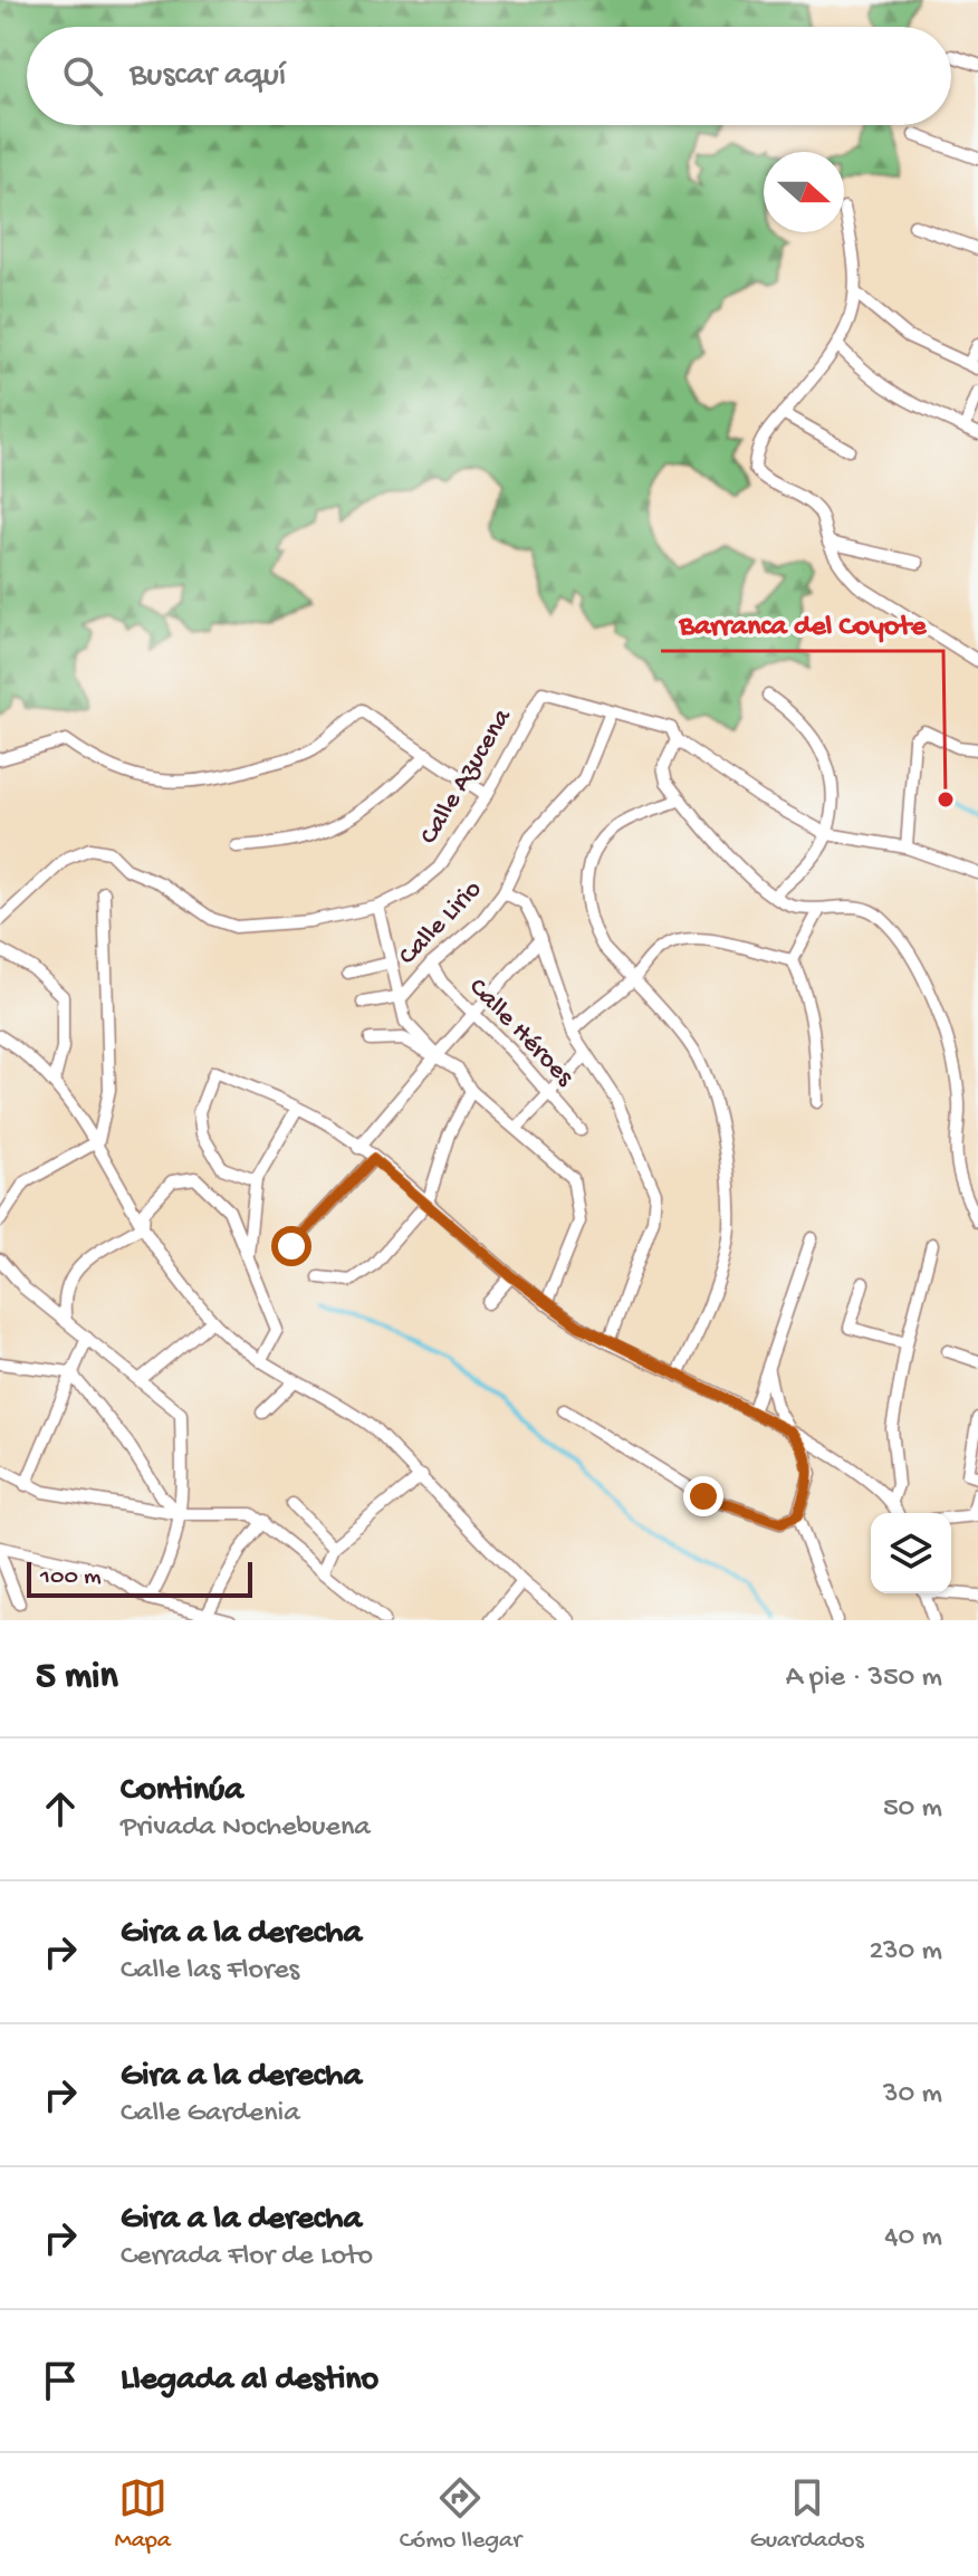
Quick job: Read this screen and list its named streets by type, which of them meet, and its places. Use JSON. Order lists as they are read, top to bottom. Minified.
{"streets":{"street":["Calle Azucena","Calle Lirio","Calle Héroes"]},"crossings":[["Calle Azucena","Calle Lirio"],["Calle Lirio","Calle Héroes"]],"places":["Barranca del Coyote"],"scale_bar":"100 m","north":"right","page":{"search":"Buscar aquí","scale":"100 m","heading":["5 min","A pie · 350 m"],"list":[["Continúa","Privada Nochebuena","50 m"],["Gira a la derecha","Calle las Flores","230 m"],["Gira a la derecha","Calle Gardenia","30 m"],["Gira a la derecha","Cerrada Flor de Loto","40 m"],"Llegada al destino"],"nav":["Mapa","Cómo llegar","Guardados"]}}
